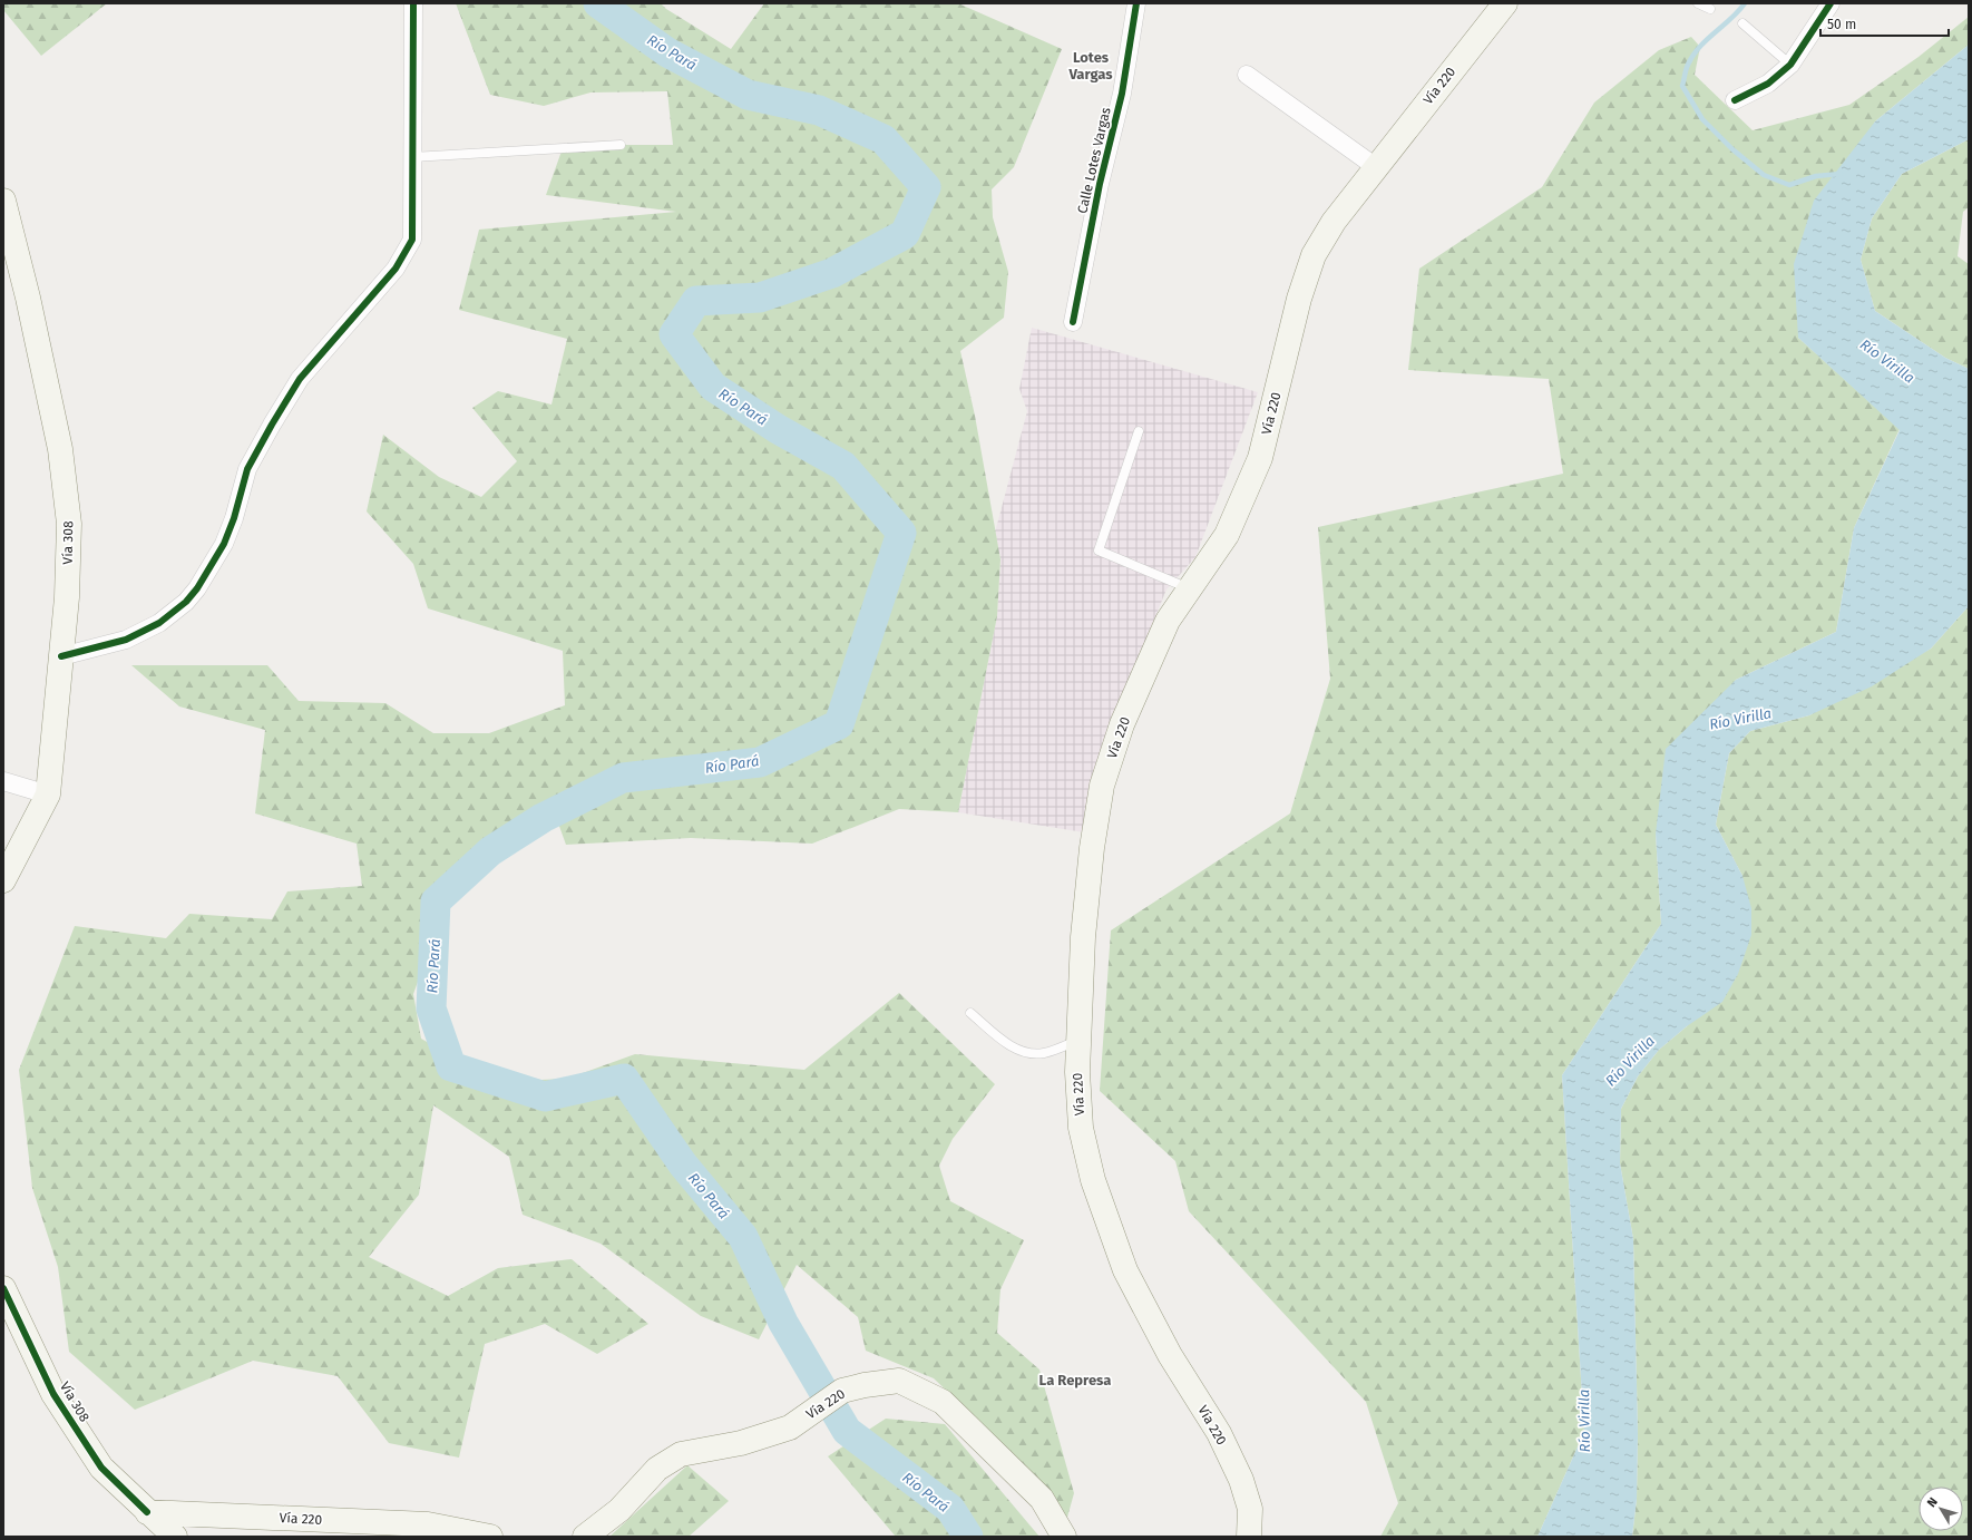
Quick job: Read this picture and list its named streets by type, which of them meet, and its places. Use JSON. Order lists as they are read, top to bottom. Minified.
{"streets":{"main road":["Vía 220","Vía 308"],"street":["Calle Lotes Vargas"]},"crossings":[["Vía 220","Vía 308"]],"districts":["Lotes Vargas","La Represa"],"water":["Río Pará","Río Virilla"],"scale_bar":"50 m","north":"top left"}
